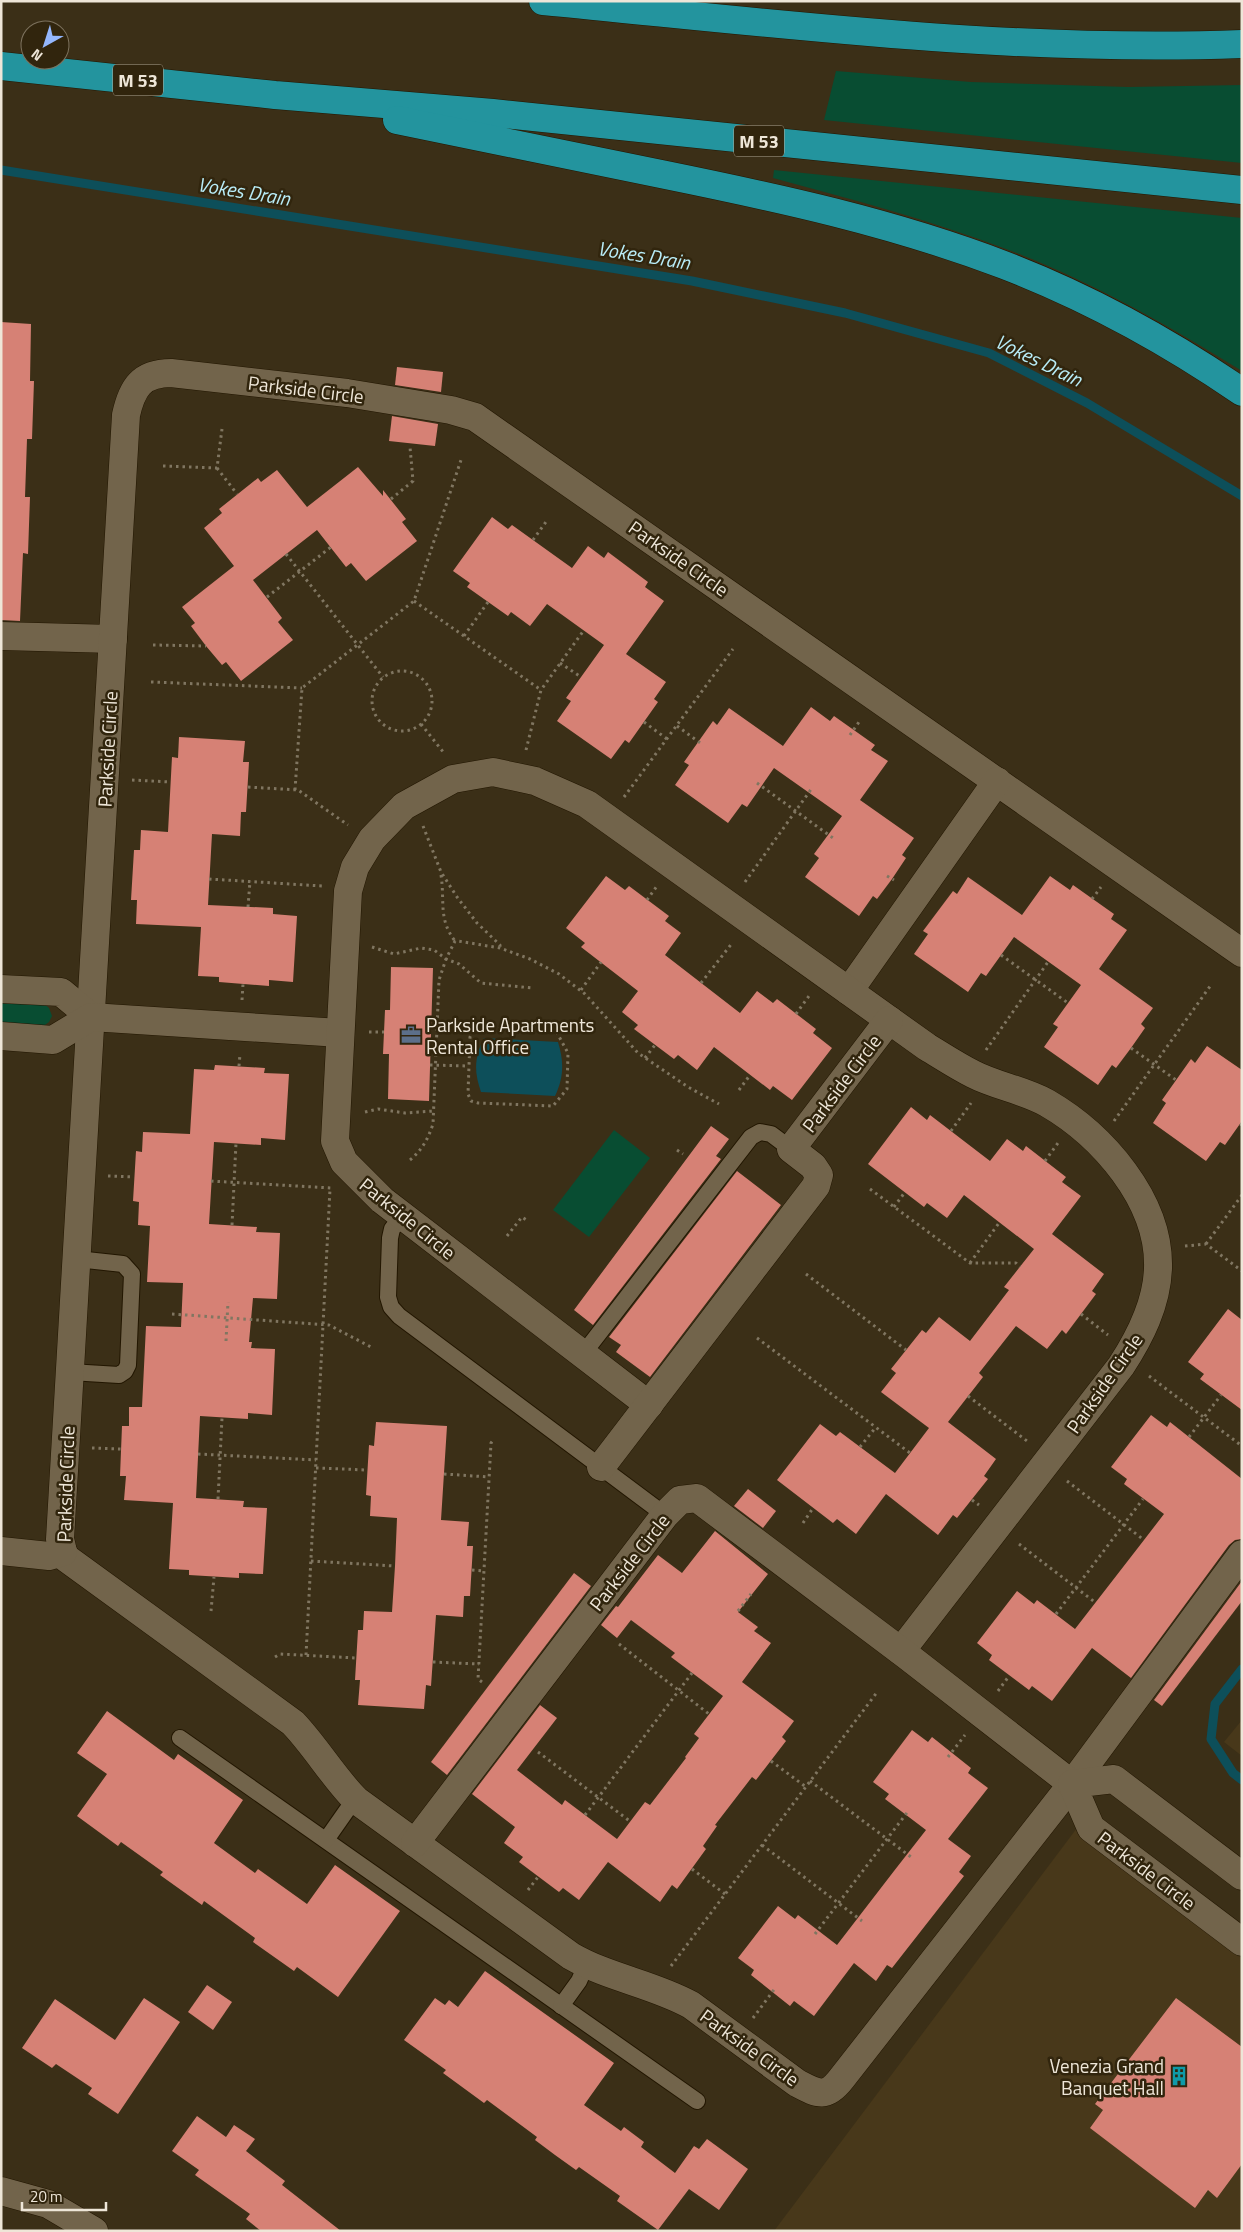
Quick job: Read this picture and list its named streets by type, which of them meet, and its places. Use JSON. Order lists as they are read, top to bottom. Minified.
{"streets":{"highway":["M 53"],"street":["Parkside Circle"]},"water":["Vokes Drain"],"places":{"office":["Parkside Apartments Rental Office"],"building":["Venezia Grand Banquet Hall"]},"scale_bar":"20 m","north":"bottom left"}
